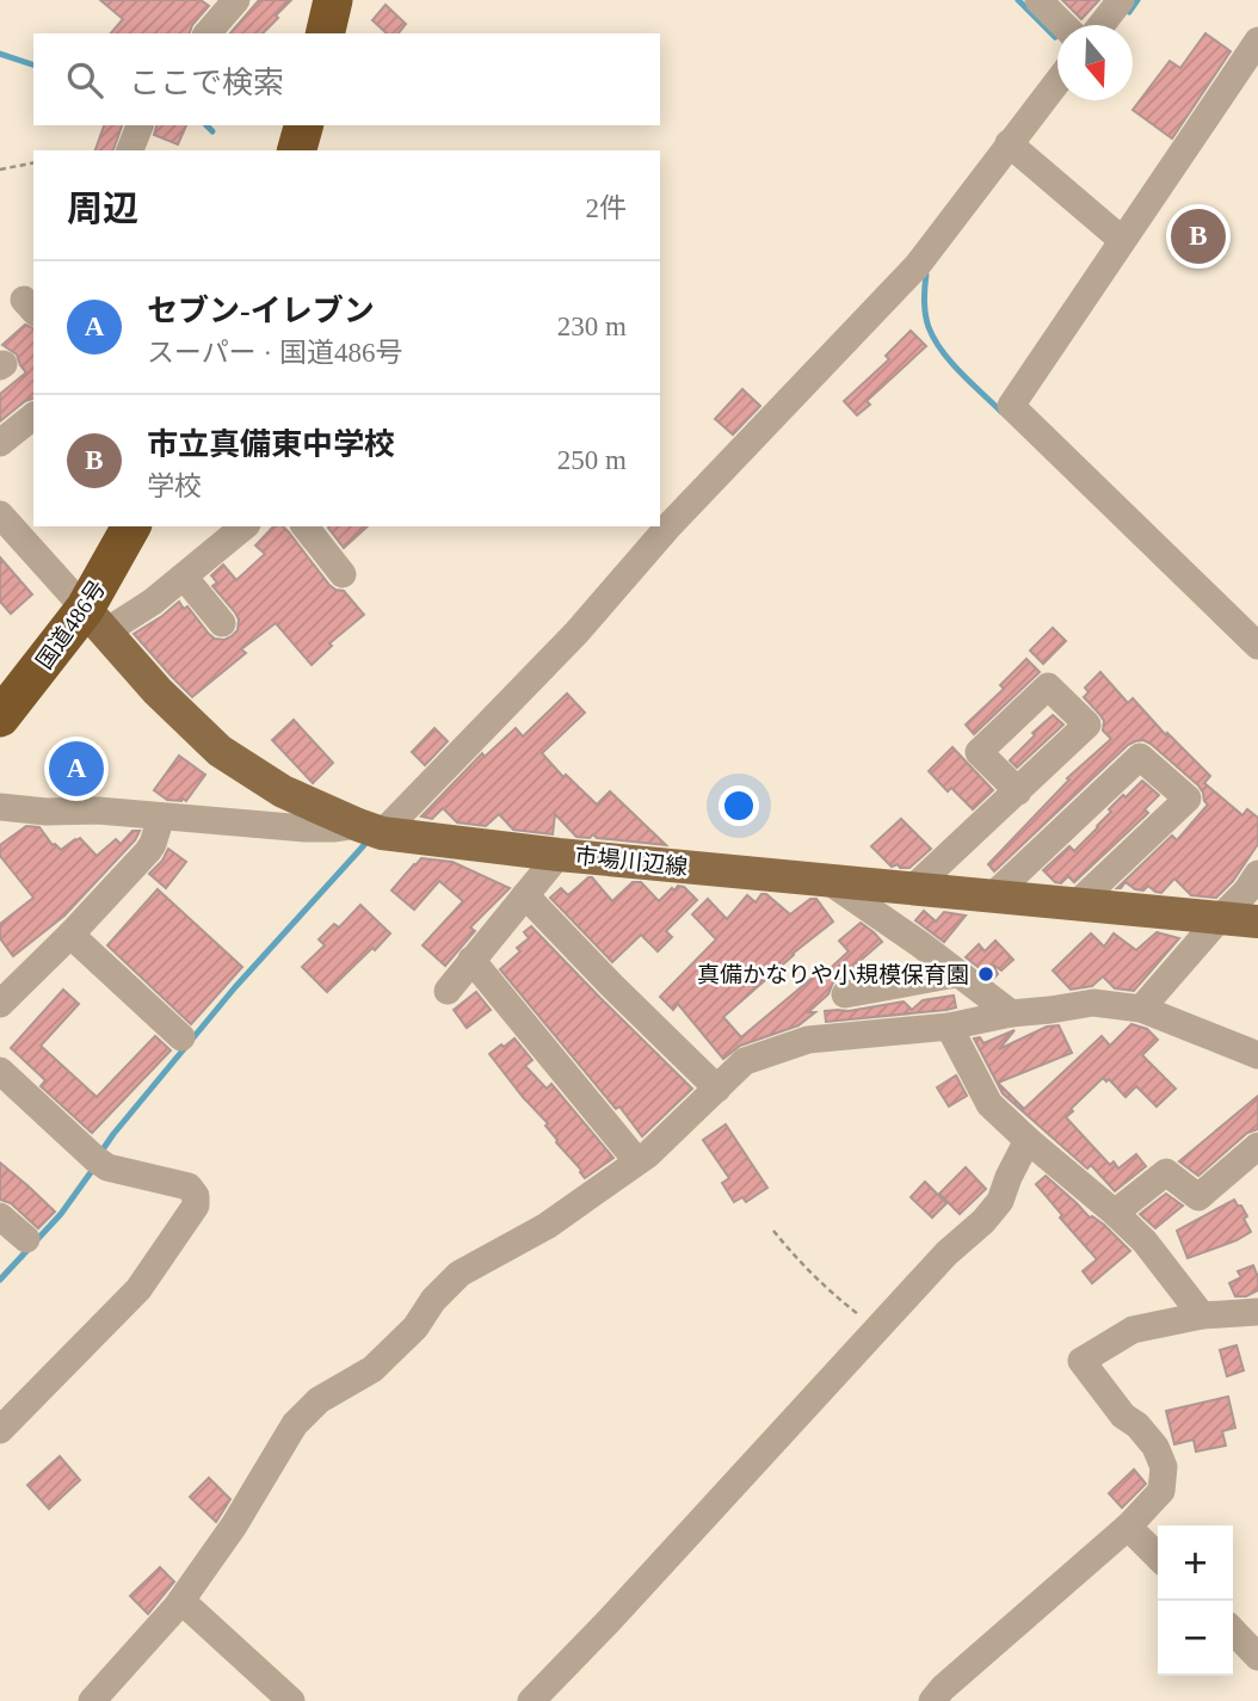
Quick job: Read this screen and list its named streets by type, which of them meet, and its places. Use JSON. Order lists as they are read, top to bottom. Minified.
{"streets":{"highway":["国道486号"],"main road":["市場川辺線"]},"crossings":[["国道486号","市場川辺線"]],"places":["真備かなりや小規模保育園"],"north":"bottom","page":{"search":"ここで検索","heading":["周辺","2件"],"pins":["B","A"],"list":[{"mark":"A","name":"セブン-イレブン","note":"スーパー · 国道486号","value":"230 m"},{"mark":"B","name":"市立真備東中学校","note":"学校","value":"250 m"}],"map_buttons":["+","−"]}}
